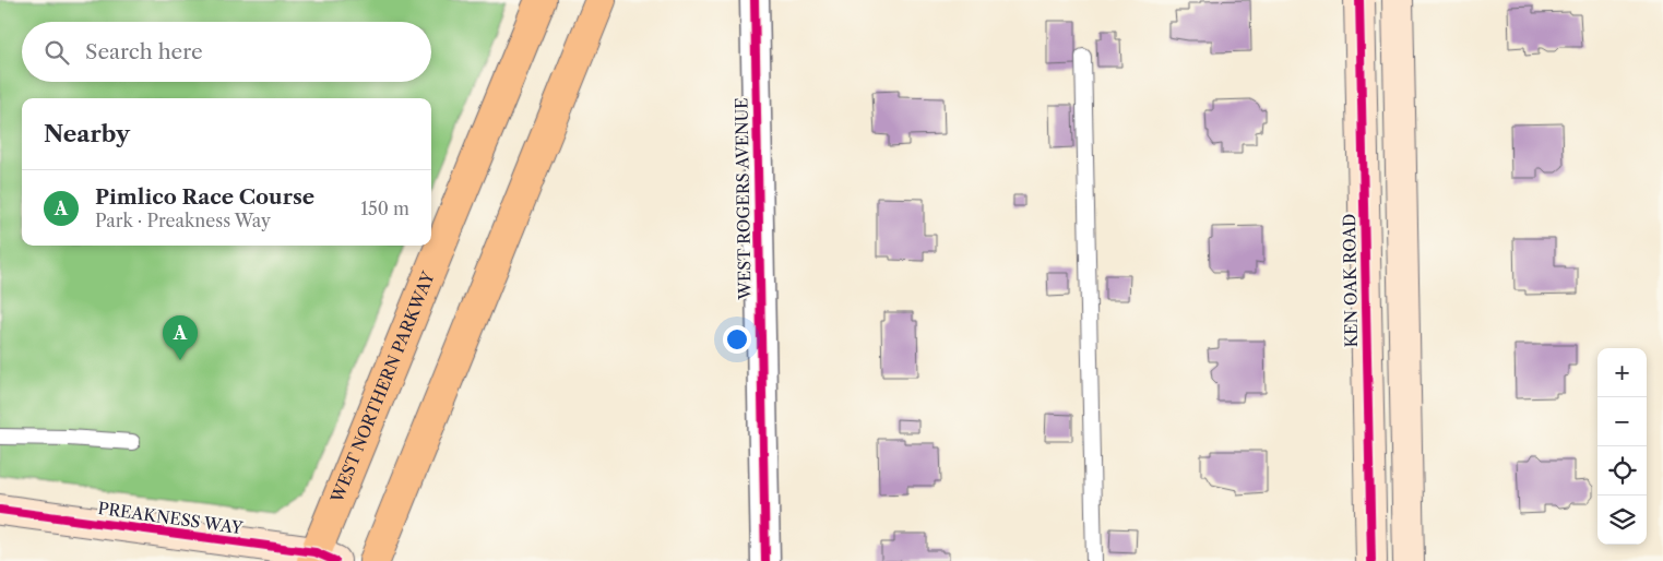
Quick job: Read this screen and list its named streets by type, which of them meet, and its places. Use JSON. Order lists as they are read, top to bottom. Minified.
{"streets":{"main road":["WEST NORTHERN PARKWAY"],"street":["WEST ROGERS AVENUE","KEN OAK ROAD","PREAKNESS WAY"]},"crossings":[["WEST NORTHERN PARKWAY","PREAKNESS WAY"]],"page":{"search":"Search here","heading":"Nearby","list":[{"mark":"A","name":"Pimlico Race Course","note":"Park · Preakness Way","value":"150 m"}],"pins":"A","map_buttons":["+","−"]}}
